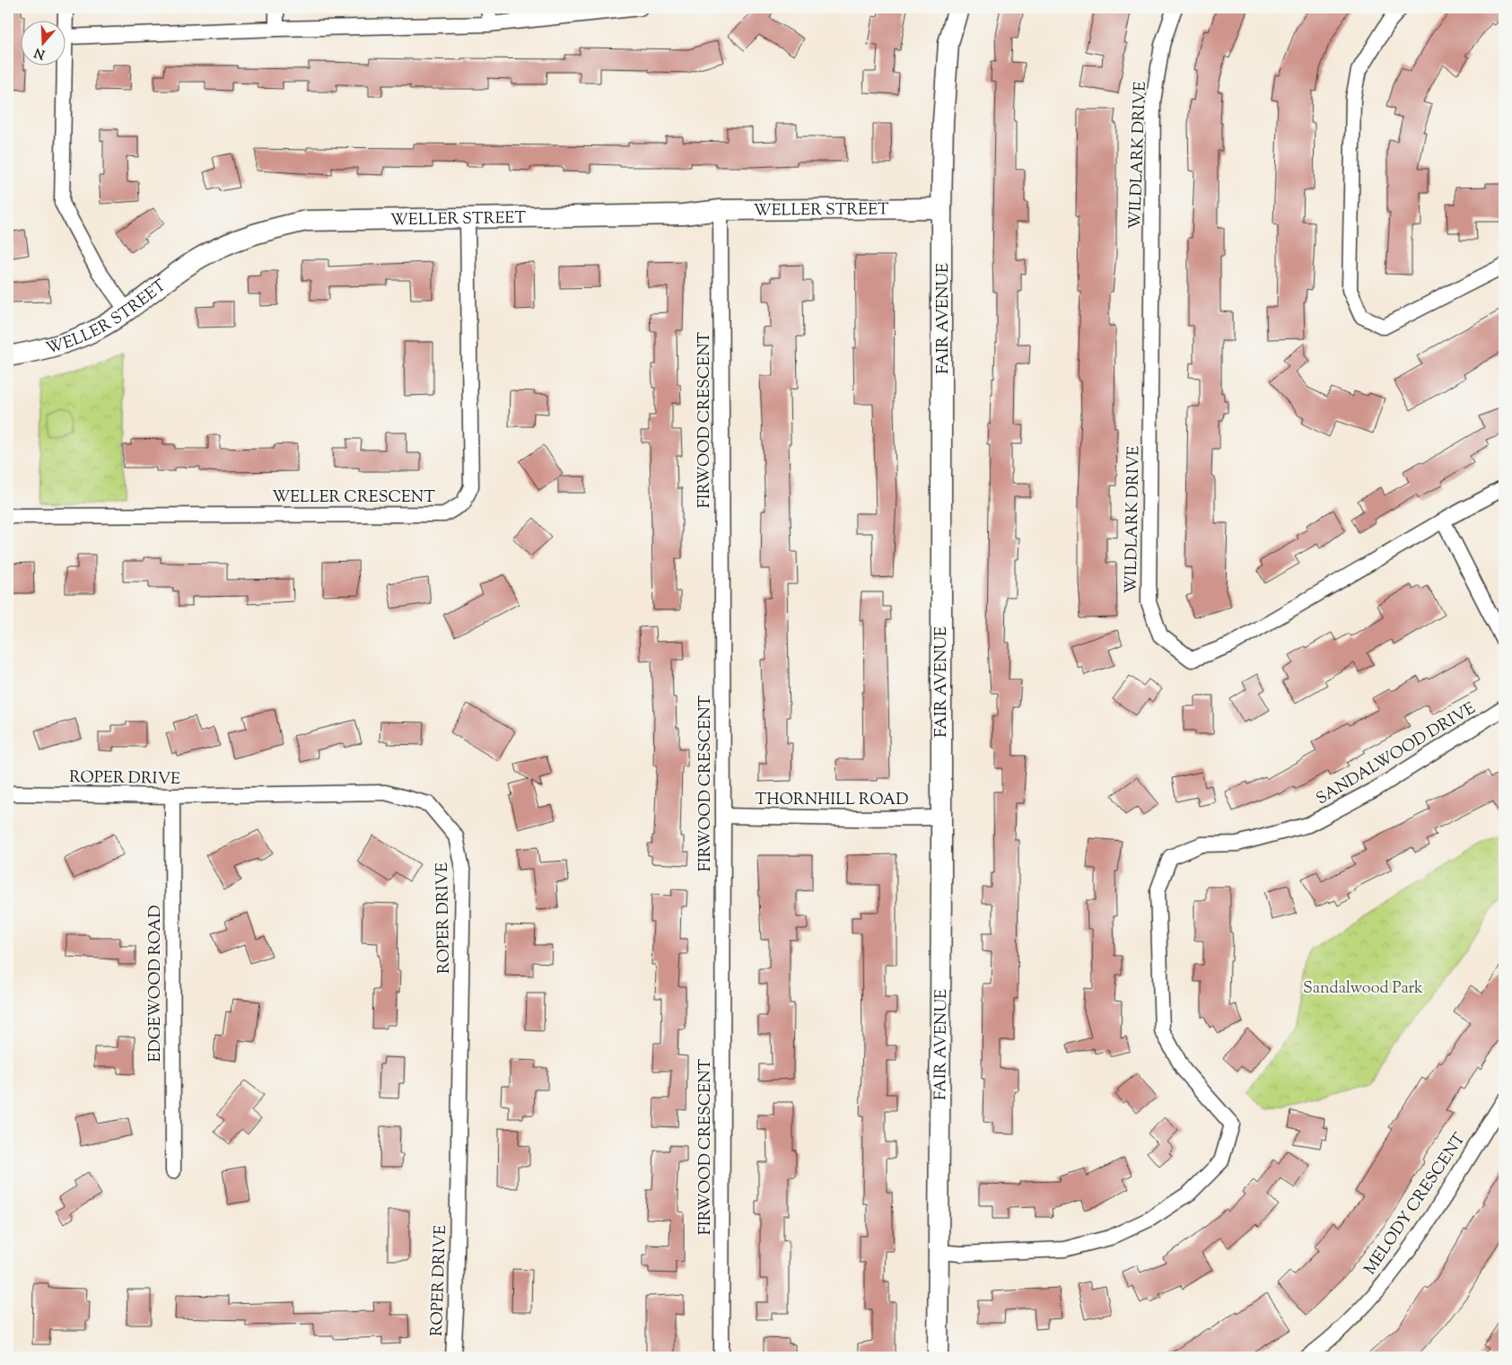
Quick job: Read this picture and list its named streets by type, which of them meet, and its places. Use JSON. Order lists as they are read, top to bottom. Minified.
{"streets":{"street":["WILDLARK DRIVE","WELLER STREET","FAIR AVENUE","FIRWOOD CRESCENT","WELLER CRESCENT","SANDALWOOD DRIVE","ROPER DRIVE","THORNHILL ROAD","EDGEWOOD ROAD","MELODY CRESCENT"]},"crossings":[["WELLER STREET","FAIR AVENUE"],["WELLER STREET","FIRWOOD CRESCENT"],["WELLER STREET","WELLER CRESCENT"],["FAIR AVENUE","SANDALWOOD DRIVE"],["FAIR AVENUE","THORNHILL ROAD"],["FIRWOOD CRESCENT","THORNHILL ROAD"],["ROPER DRIVE","EDGEWOOD ROAD"]],"parks":["Sandalwood Park"],"north":"bottom"}
